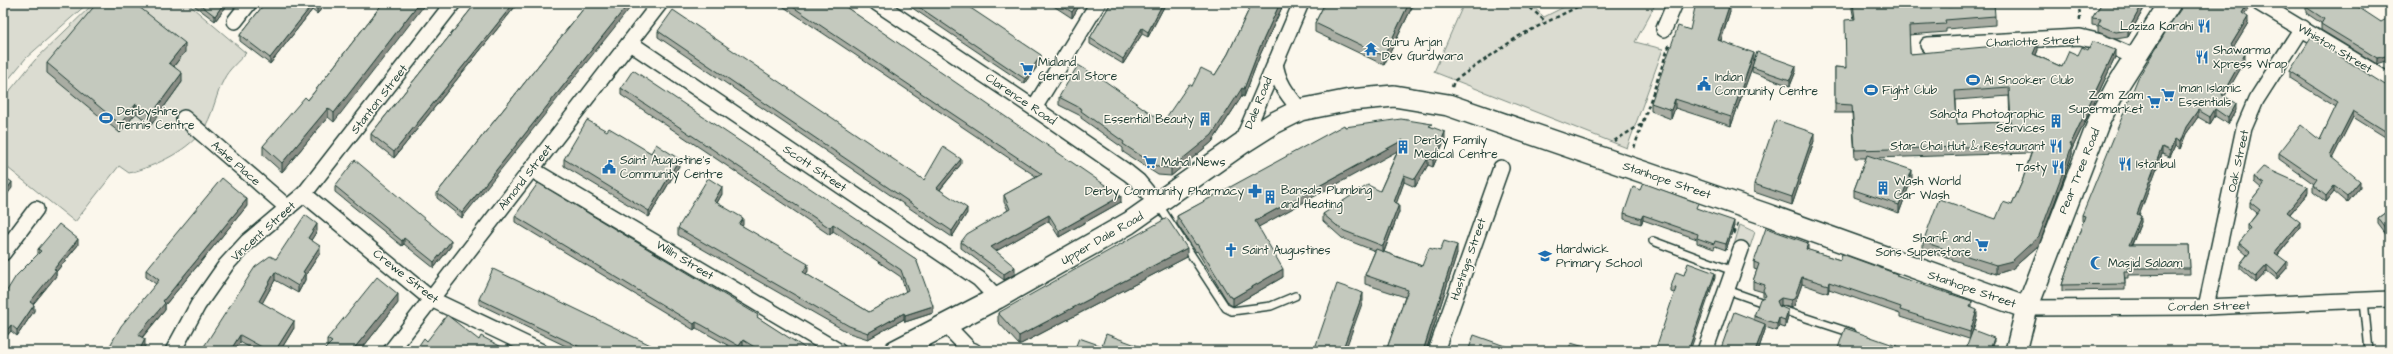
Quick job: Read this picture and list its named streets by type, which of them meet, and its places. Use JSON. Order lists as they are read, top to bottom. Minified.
{"streets":{"street":["Charlotte Street","Whiston Street","Stanton Street","Clarence Road","Dale Road","Oak Street","Ashe Place","Scott Street","Pear Tree Road","Almond Street","Stanhope Street","Vincent Street","Upper Dale Road","Hastings Street","Willn Street","Crewe Street","Corden Street"]},"crossings":[["Charlotte Street","Pear Tree Road"],["Whiston Street","Oak Street"],["Stanton Street","Vincent Street"],["Stanton Street","Crewe Street"],["Clarence Road","Upper Dale Road"],["Dale Road","Stanhope Street"],["Dale Road","Upper Dale Road"],["Oak Street","Corden Street"],["Ashe Place","Vincent Street"],["Scott Street","Almond Street"],["Scott Street","Upper Dale Road"],["Pear Tree Road","Stanhope Street"],["Pear Tree Road","Corden Street"],["Almond Street","Willn Street"],["Almond Street","Crewe Street"],["Stanhope Street","Upper Dale Road"],["Stanhope Street","Corden Street"],["Vincent Street","Crewe Street"]],"places":{"restaurant":["Laziza Karahi","Shawarma Xpress Wrap","Star Chai Hut & Restaurant","Istanbul","Tasty"],"temple":["Guru Arjan Dev Gurdwara"],"supermarket":["Midland General Store","Iman Islamic Essentials","Zam Zam Supermarket","Mahal News","Sharif and Sons Superstore"],"sports":["A1 Snooker Club","Fight Club","Derbyshire Tennis Centre"],"public building":["Indian Community Centre","Saint Augustine's Community Centre"],"building":["Essential Beauty","Sahota Photographic Services","Derby Family Medical Centre","Wash World Car Wash","Bansals Plumbing and Heating"],"pharmacy":["Derby Community Pharmacy"],"church":["Saint Augustines"],"school or university":["Hardwick Primary School"],"mosque":["Masjid Salaam"]}}
